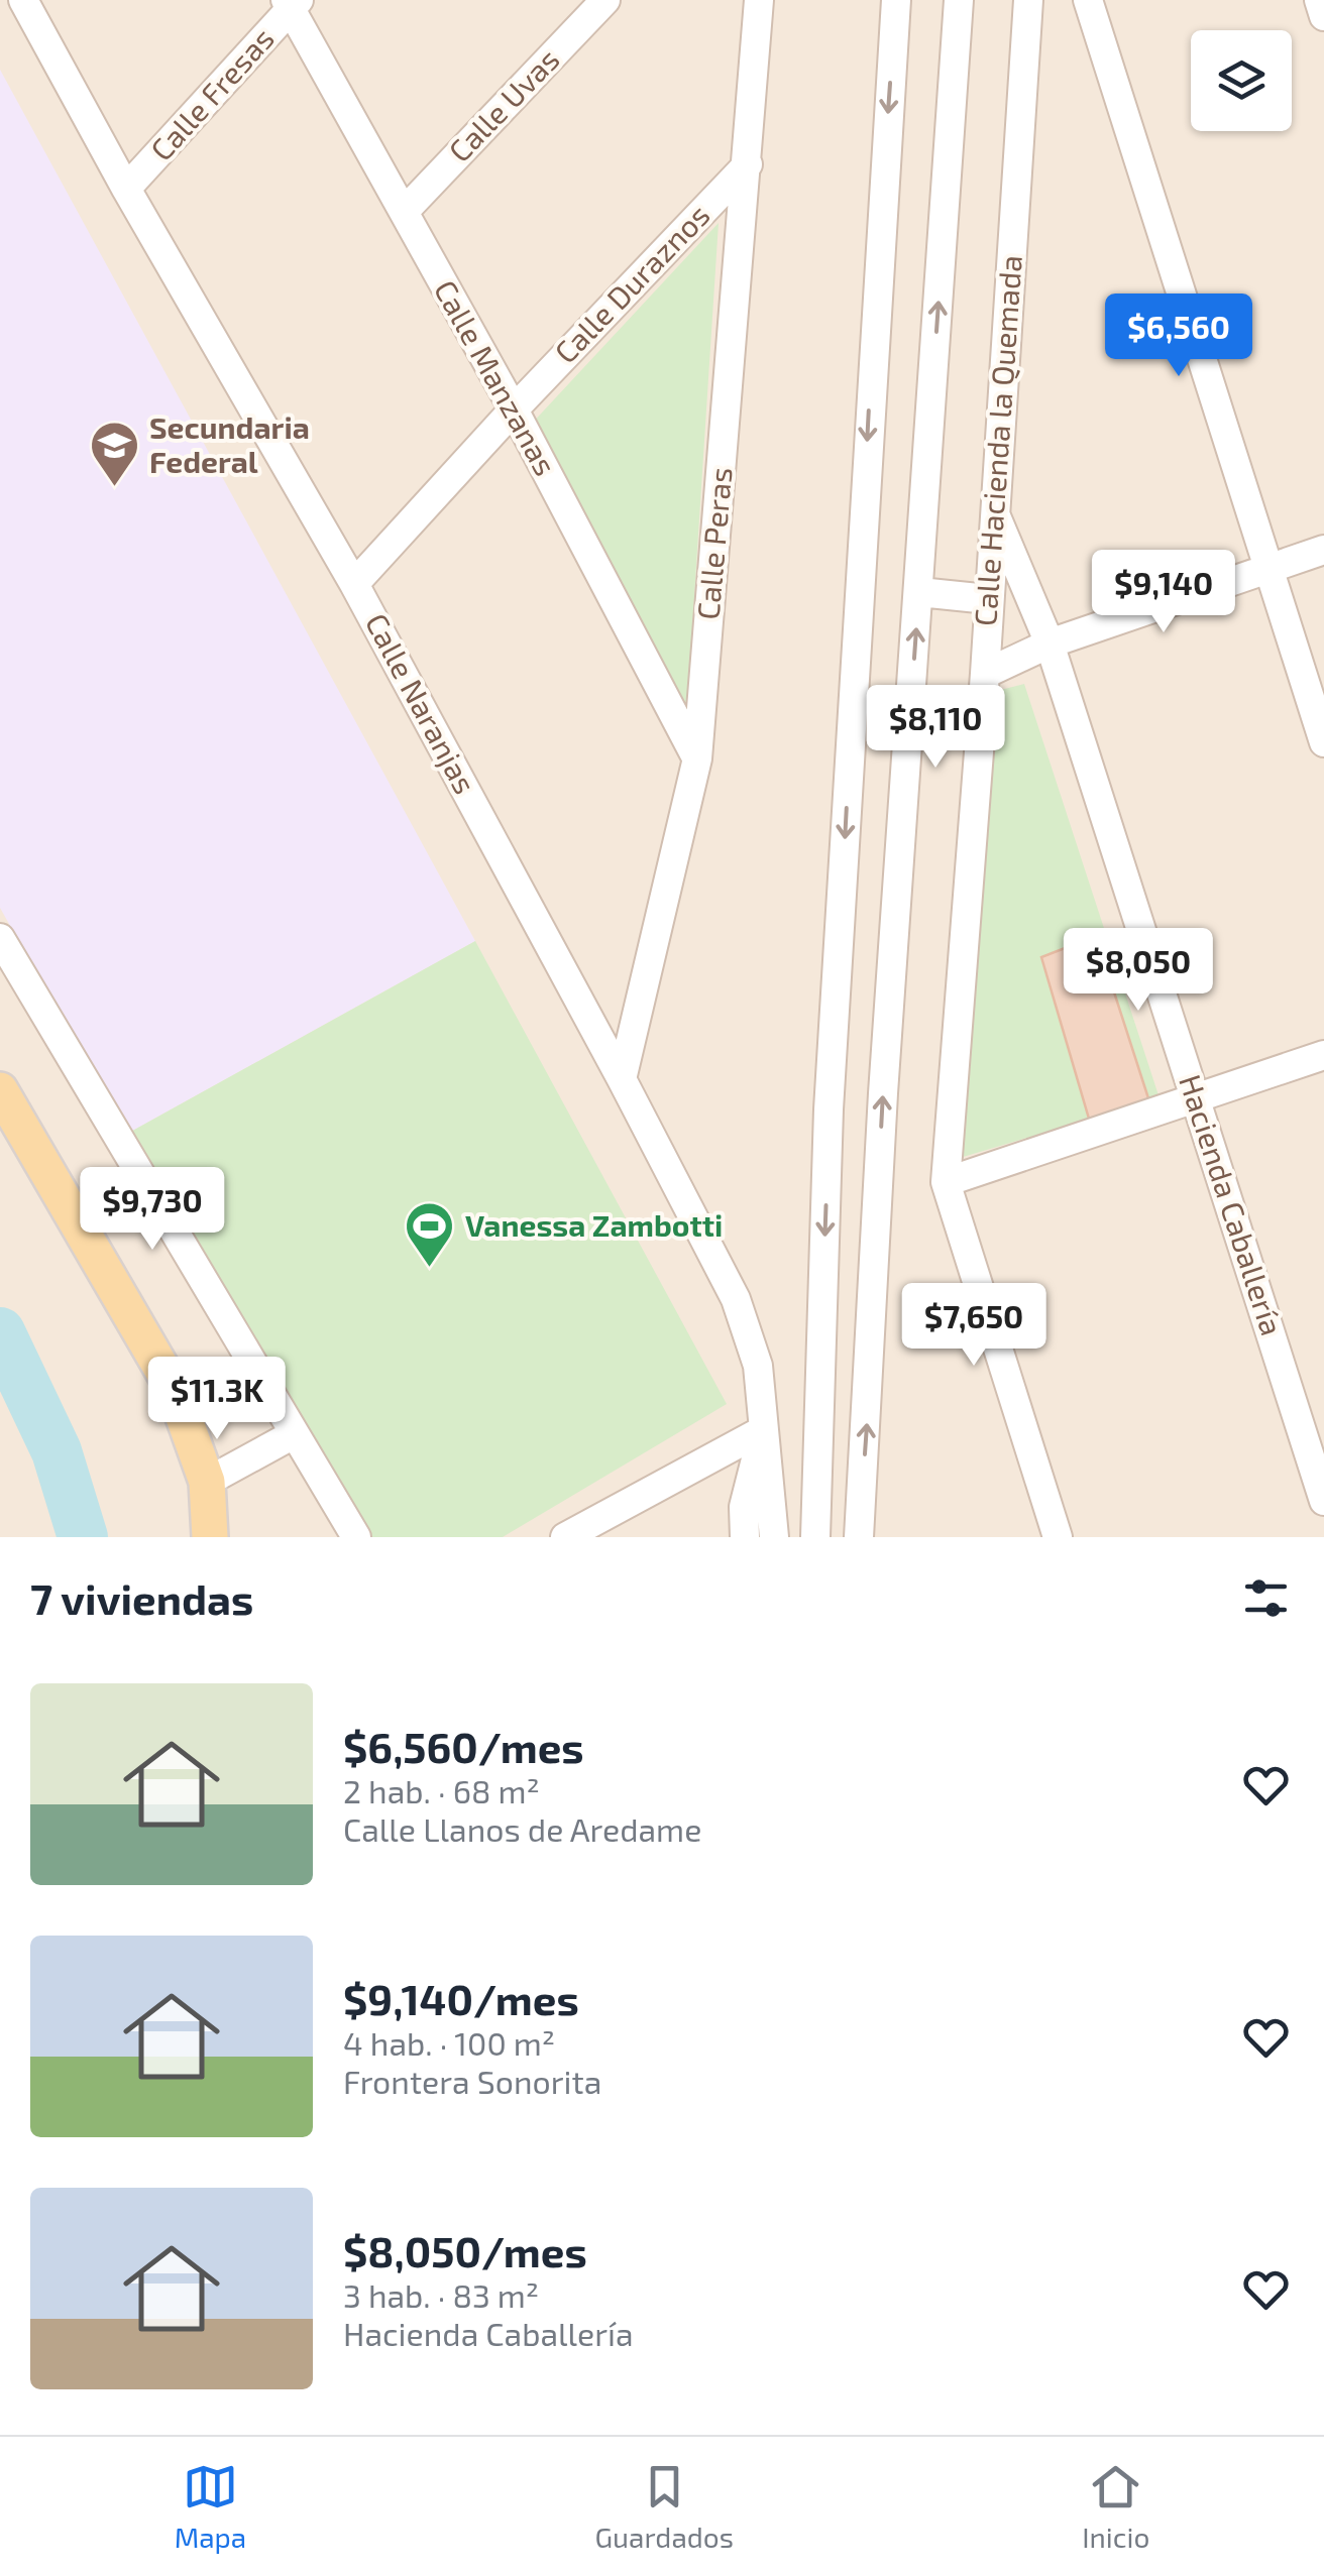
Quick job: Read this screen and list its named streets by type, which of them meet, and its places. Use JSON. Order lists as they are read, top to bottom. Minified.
{"streets":{"street":["Calle Fresas","Calle Uvas","Calle Duraznos","Calle Manzanas","Calle Hacienda la Quemada","Calle Peras","Calle Naranjas","Hacienda Caballería"]},"crossings":[["Calle Fresas","Calle Manzanas"],["Calle Fresas","Calle Naranjas"],["Calle Uvas","Calle Manzanas"],["Calle Duraznos","Calle Manzanas"],["Calle Duraznos","Calle Peras"],["Calle Duraznos","Calle Naranjas"],["Calle Manzanas","Calle Peras"],["Calle Hacienda la Quemada","Hacienda Caballería"],["Calle Peras","Calle Naranjas"]],"places":{"school or university":["Secundaria Federal"],"sports":["Vanessa Zambotti"]},"page":{"price":["$6,560","$9,140","$8,110","$8,050","$9,730","$7,650","$11.3K"],"heading":"7 viviendas","list":[{"name":"$6,560/mes","note":"2 hab. · 68 m² · Calle Llanos de Aredame"},{"name":"$9,140/mes","note":"4 hab. · 100 m² · Frontera Sonorita"},{"name":"$8,050/mes","note":"3 hab. · 83 m² · Hacienda Caballería"}],"tabs":["Mapa","Guardados","Inicio"]}}
